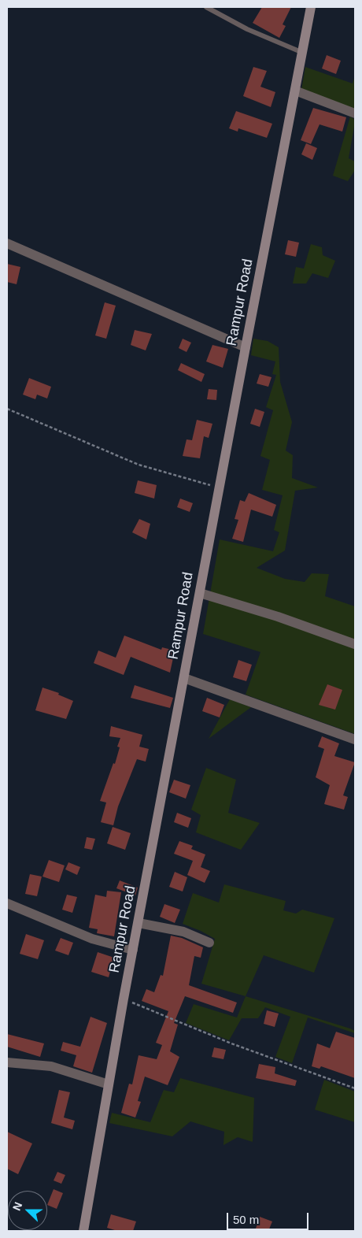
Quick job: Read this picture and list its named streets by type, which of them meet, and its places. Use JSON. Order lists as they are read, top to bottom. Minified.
{"streets":{"main road":["Rampur Road"]},"scale_bar":"50 m","north":"left"}
